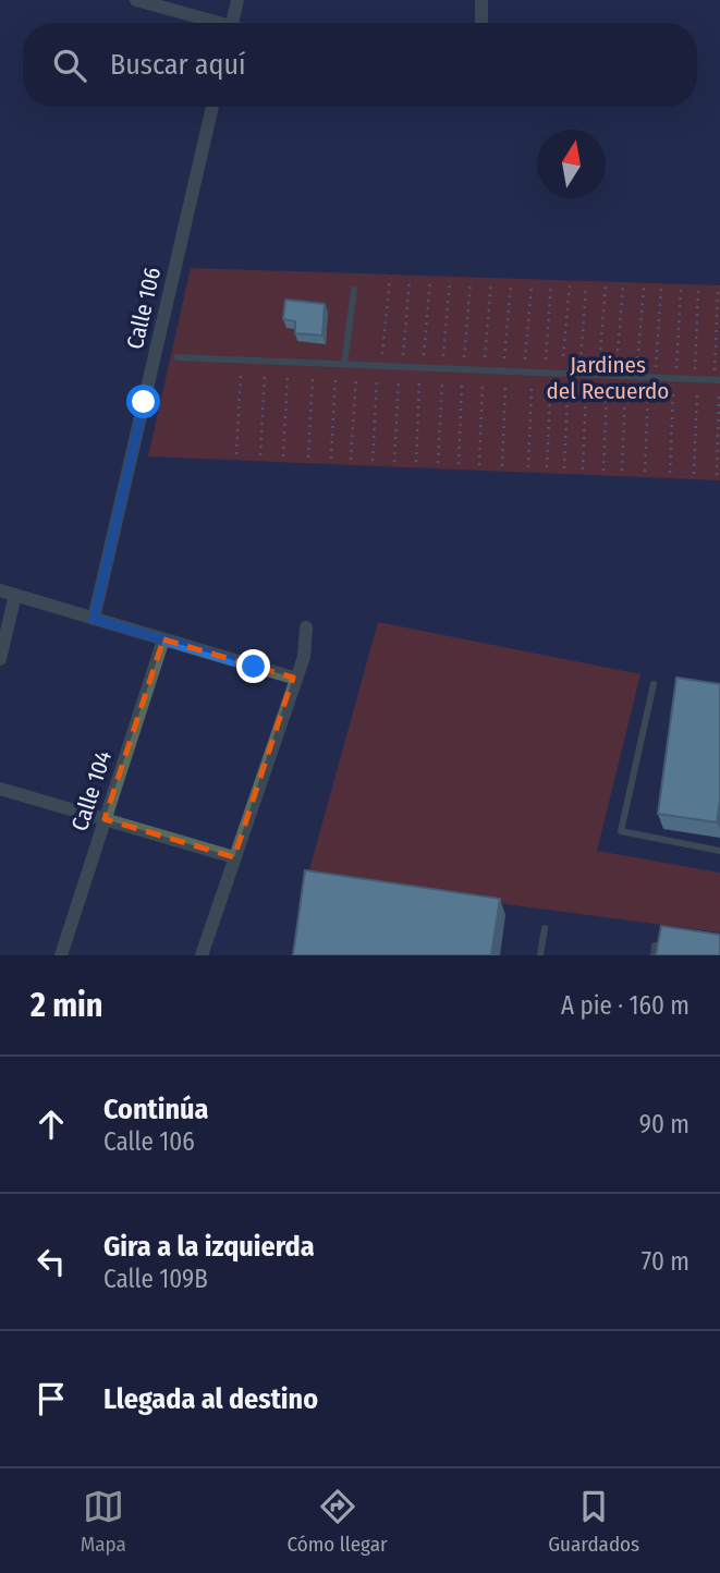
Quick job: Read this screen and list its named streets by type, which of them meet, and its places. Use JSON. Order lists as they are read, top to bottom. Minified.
{"streets":{"street":["Calle 106","Calle 104"]},"parks":["Jardines del Recuerdo"],"north":"top","page":{"search":"Buscar aquí","heading":["2 min","A pie · 160 m"],"list":[["Continúa","Calle 106","90 m"],["Gira a la izquierda","Calle 109B","70 m"],"Llegada al destino"],"nav":["Mapa","Cómo llegar","Guardados"]}}
